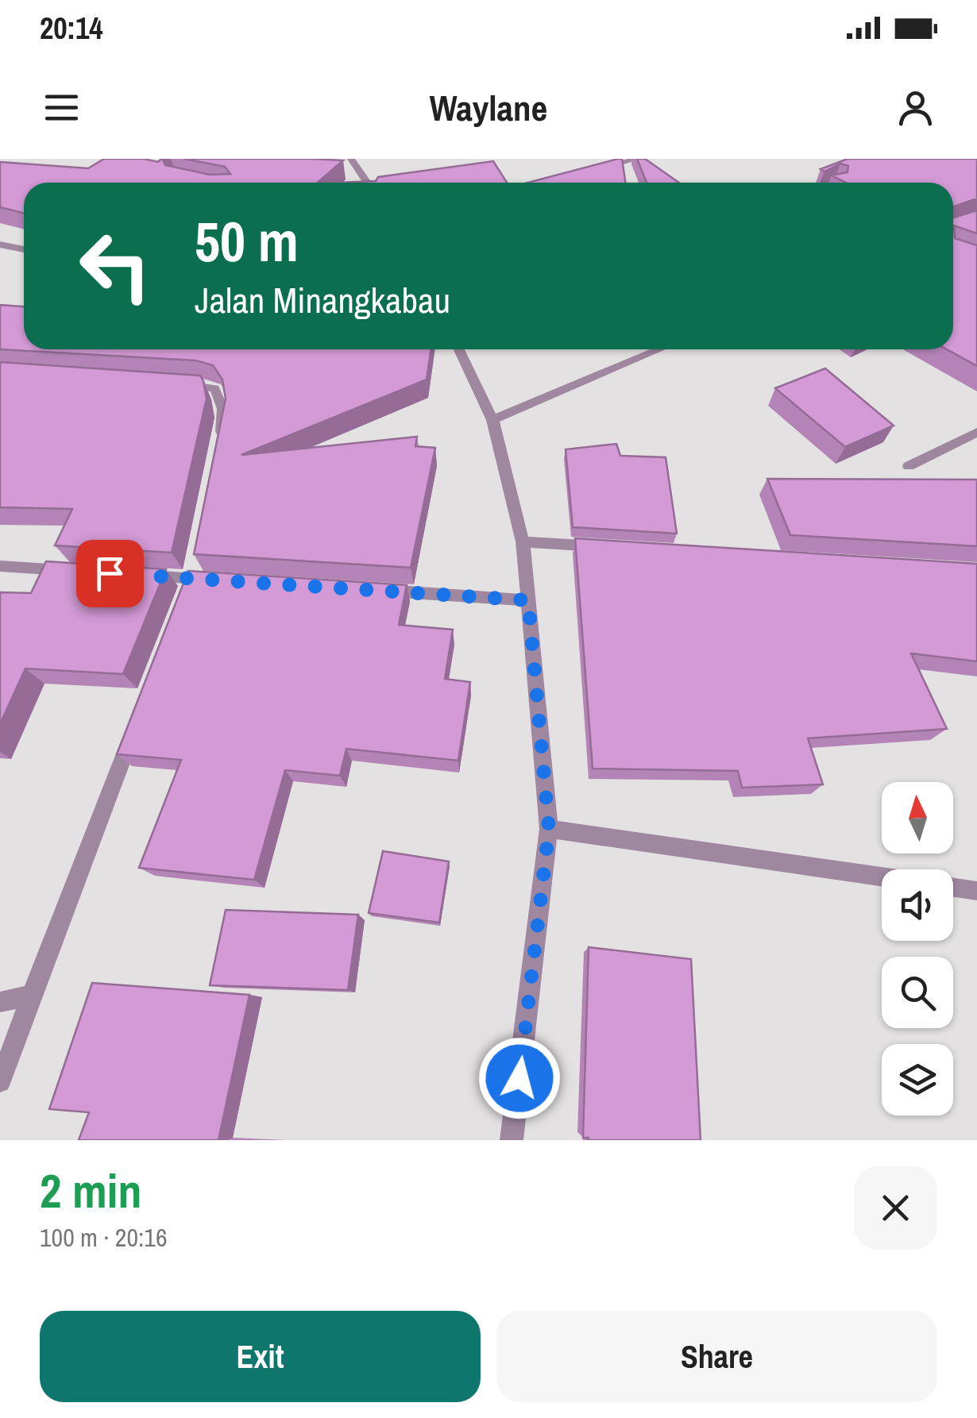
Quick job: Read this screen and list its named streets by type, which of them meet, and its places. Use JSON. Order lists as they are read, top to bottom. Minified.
{"north":"top","page":{"status":"20:14","header":"Waylane","turn":["50 m","Jalan Minangkabau"],"heading":["2 min","100 m · 20:16"],"buttons":["Exit","Share"]}}
